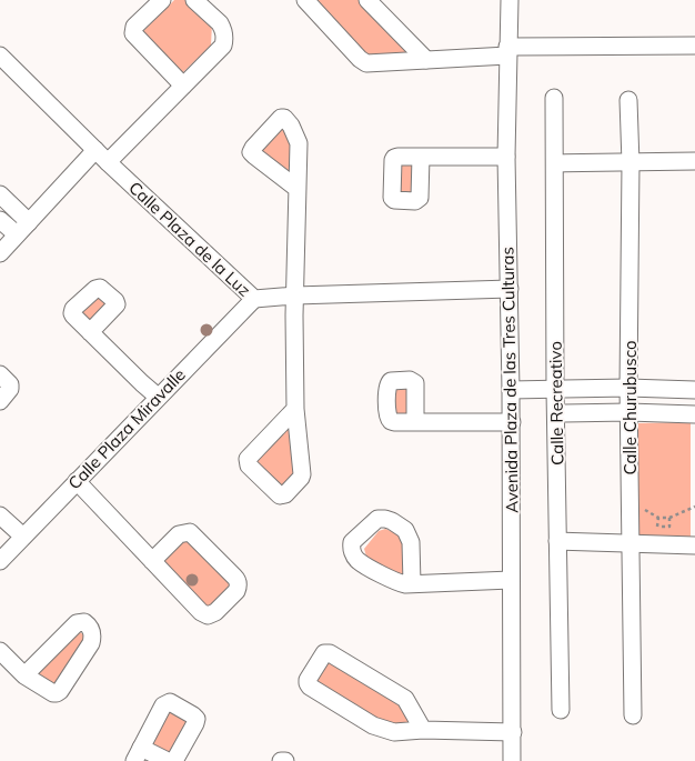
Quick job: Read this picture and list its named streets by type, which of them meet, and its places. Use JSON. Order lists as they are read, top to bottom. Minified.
{"streets":{"street":["Calle Plaza de la Luz","Avenida Plaza de las Tres Culturas","Calle Recreativo","Calle Churubusco","Calle Plaza Miravalle"]},"crossings":[["Calle Plaza de la Luz","Avenida Plaza de las Tres Culturas"],["Calle Plaza de la Luz","Calle Plaza Miravalle"]]}
